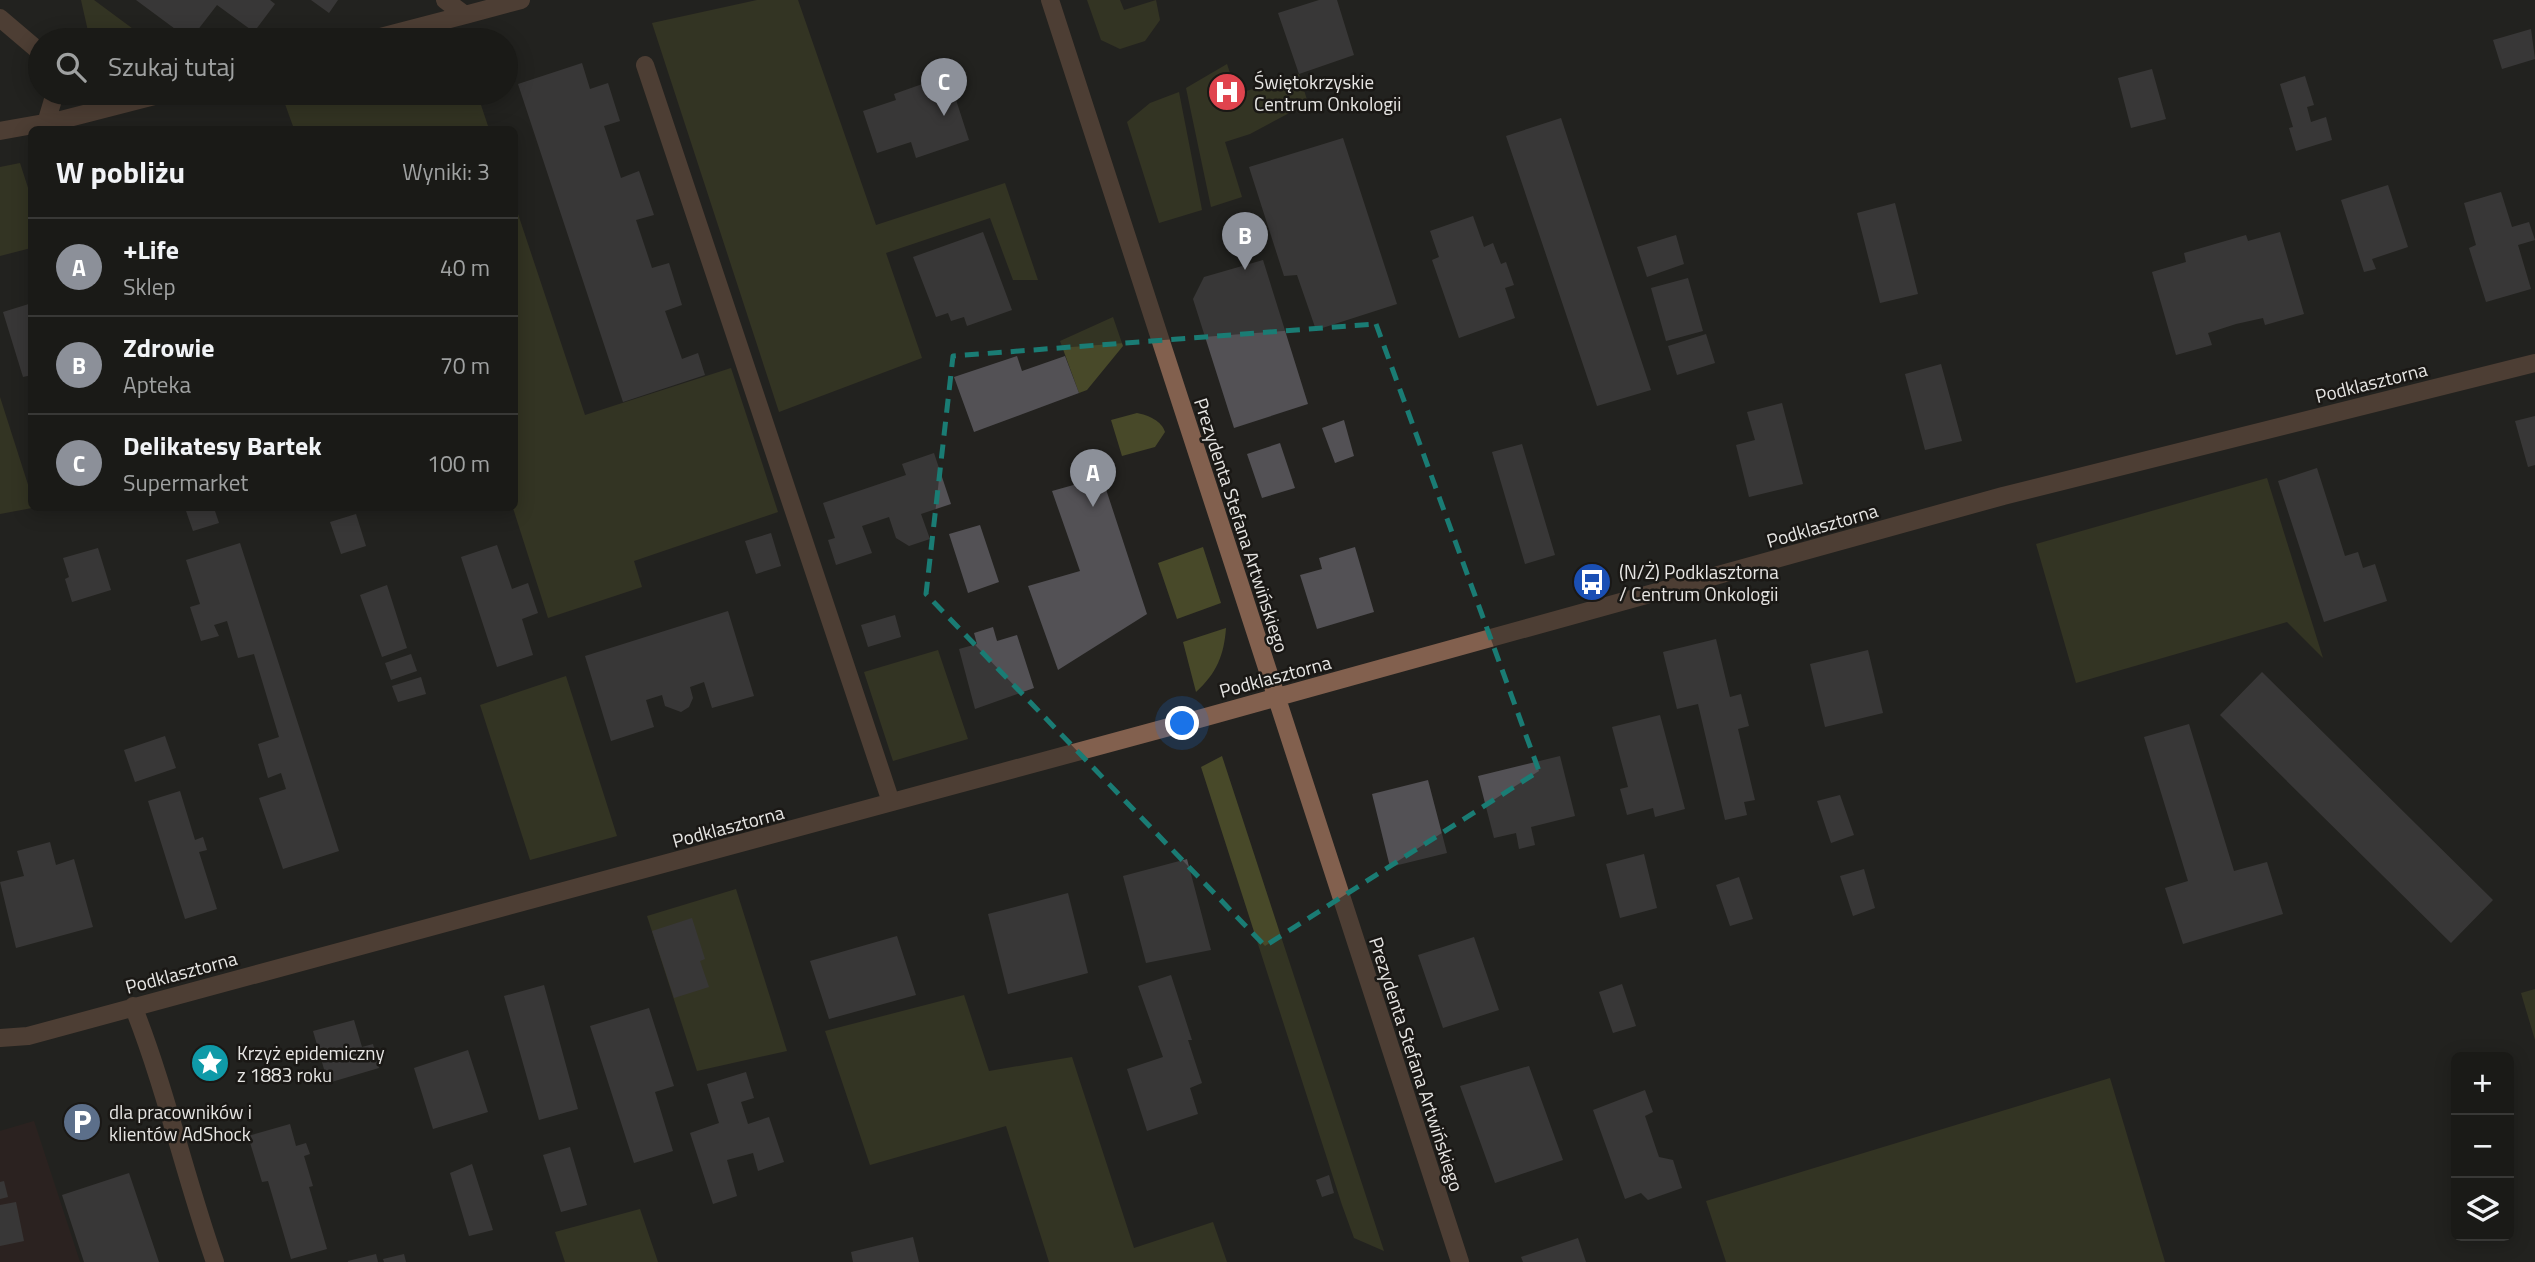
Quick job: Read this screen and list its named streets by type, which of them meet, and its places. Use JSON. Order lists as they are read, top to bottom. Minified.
{"streets":{"street":["Podklasztorna","Prezydenta Stefana Artwińskiego"]},"crossings":[["Podklasztorna","Prezydenta Stefana Artwińskiego"]],"places":{"hospital":["Świętokrzyskie Centrum Onkologii"],"bus stop":["(N/Ż) Podklasztorna / Centrum Onkologii"],"place":["Krzyż epidemiczny z 1883 roku"],"parking":["dla pracowników i klientów AdShock"]},"page":{"search":"Szukaj tutaj","pins":["C","B","A"],"heading":["W pobliżu","Wyniki: 3"],"list":[{"mark":"A","name":"+Life","note":"Sklep","value":"40 m"},{"mark":"B","name":"Zdrowie","note":"Apteka","value":"70 m"},{"mark":"C","name":"Delikatesy Bartek","note":"Supermarket","value":"100 m"}],"map_buttons":["+","−"]}}
